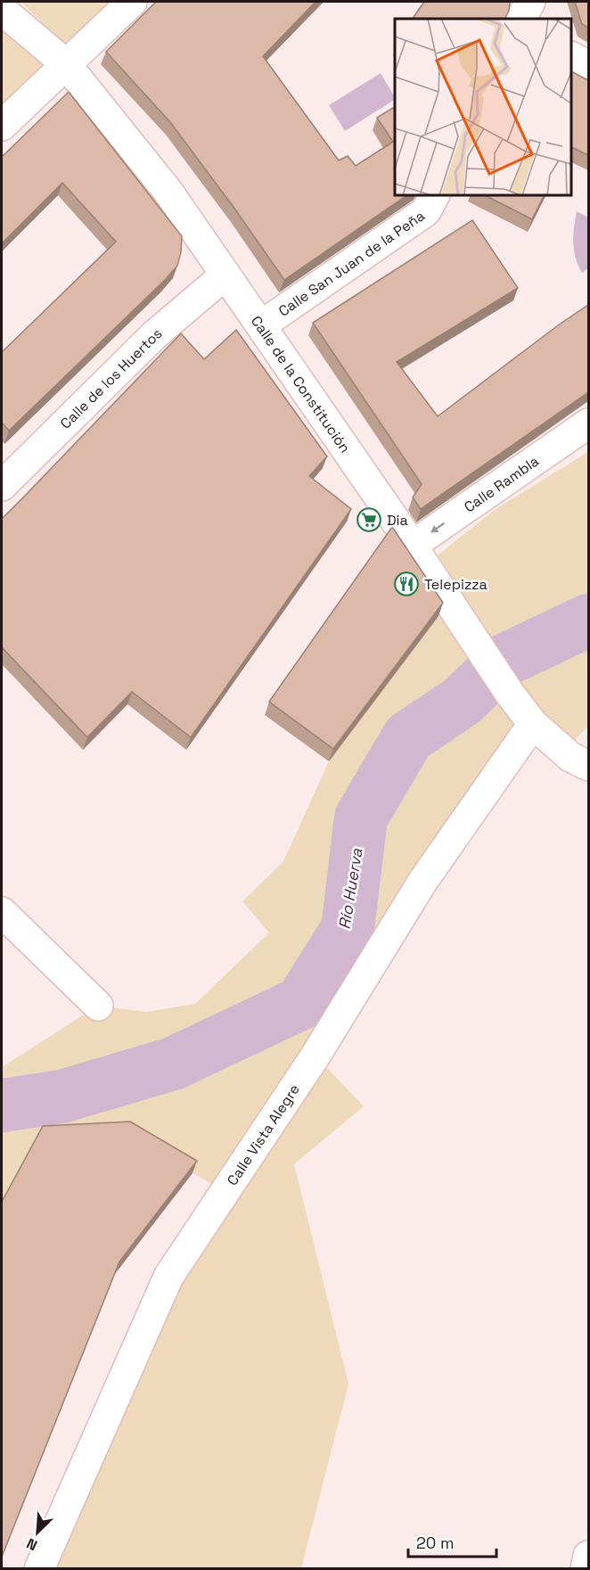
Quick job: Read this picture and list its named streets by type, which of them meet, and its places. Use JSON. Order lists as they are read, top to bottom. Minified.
{"streets":{"street":["Calle San Juan de la Peña","Calle de los Huertos","Calle de la Constitución","Calle Rambla","Calle Vista Alegre"]},"crossings":[["Calle San Juan de la Peña","Calle de la Constitución"],["Calle de los Huertos","Calle de la Constitución"],["Calle de la Constitución","Calle Rambla"],["Calle de la Constitución","Calle Vista Alegre"]],"one_way":["Calle Rambla"],"water":["Río Huerva"],"places":{"supermarket":["Dia"],"restaurant":["Telepizza"]},"scale_bar":"20 m","north":"bottom left"}
